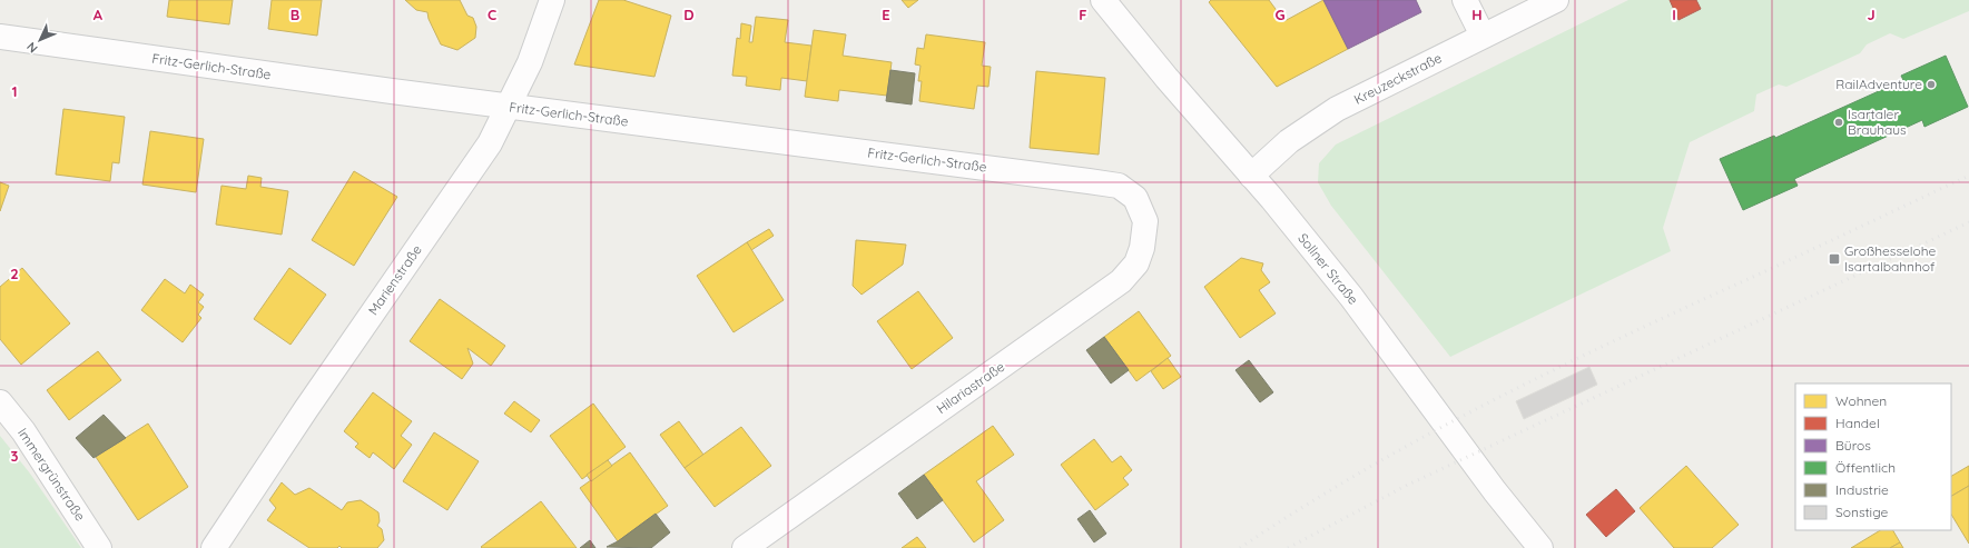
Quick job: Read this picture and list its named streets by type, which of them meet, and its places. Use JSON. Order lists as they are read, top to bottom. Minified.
{"streets":{"street":["Fritz-Gerlich-Straße","Kreuzeckstraße","Sollner Straße","Marienstraße","Hilariastraße","Immergrünstraße"]},"crossings":[["Fritz-Gerlich-Straße","Marienstraße"],["Fritz-Gerlich-Straße","Hilariastraße"],["Kreuzeckstraße","Sollner Straße"]],"places":{"other":["RailAdventure","Isartaler Brauhaus"],"transit":["Großhesselohe Isartalbahnhof"]},"legend":["Wohnen","Handel","Büros","Öffentlich","Industrie","Sonstige"],"north":"bottom left","grid":{"columns":["A","B","C","D","E","F","G","H","I","J"],"rows":["1","2","3"]}}
